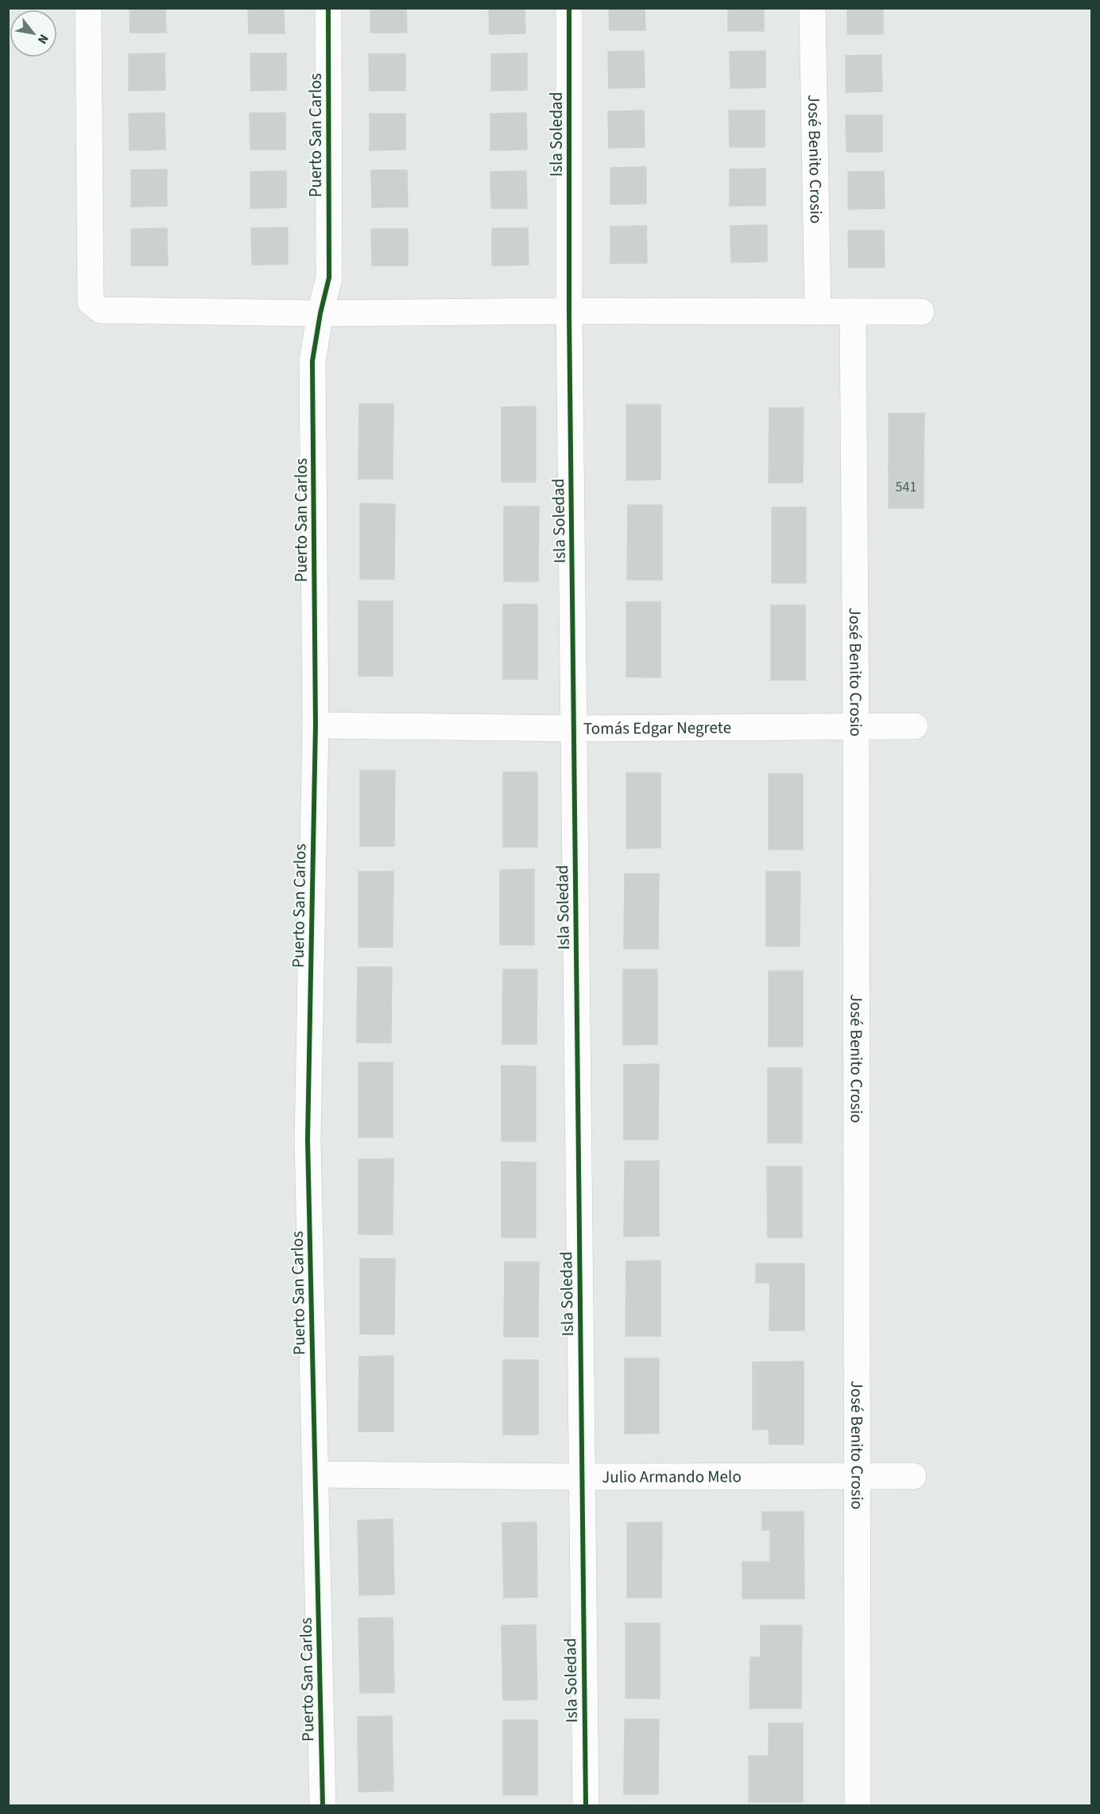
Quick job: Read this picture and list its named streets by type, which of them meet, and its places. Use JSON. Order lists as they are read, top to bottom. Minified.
{"streets":{"street":["Isla Soledad","Puerto San Carlos","José Benito Crosio","Tomás Edgar Negrete","Julio Armando Melo"]},"crossings":[["Isla Soledad","Tomás Edgar Negrete"],["Isla Soledad","Julio Armando Melo"],["Puerto San Carlos","Tomás Edgar Negrete"],["Puerto San Carlos","Julio Armando Melo"],["José Benito Crosio","Tomás Edgar Negrete"],["José Benito Crosio","Julio Armando Melo"]],"house_numbers":["541"],"north":"bottom right"}
